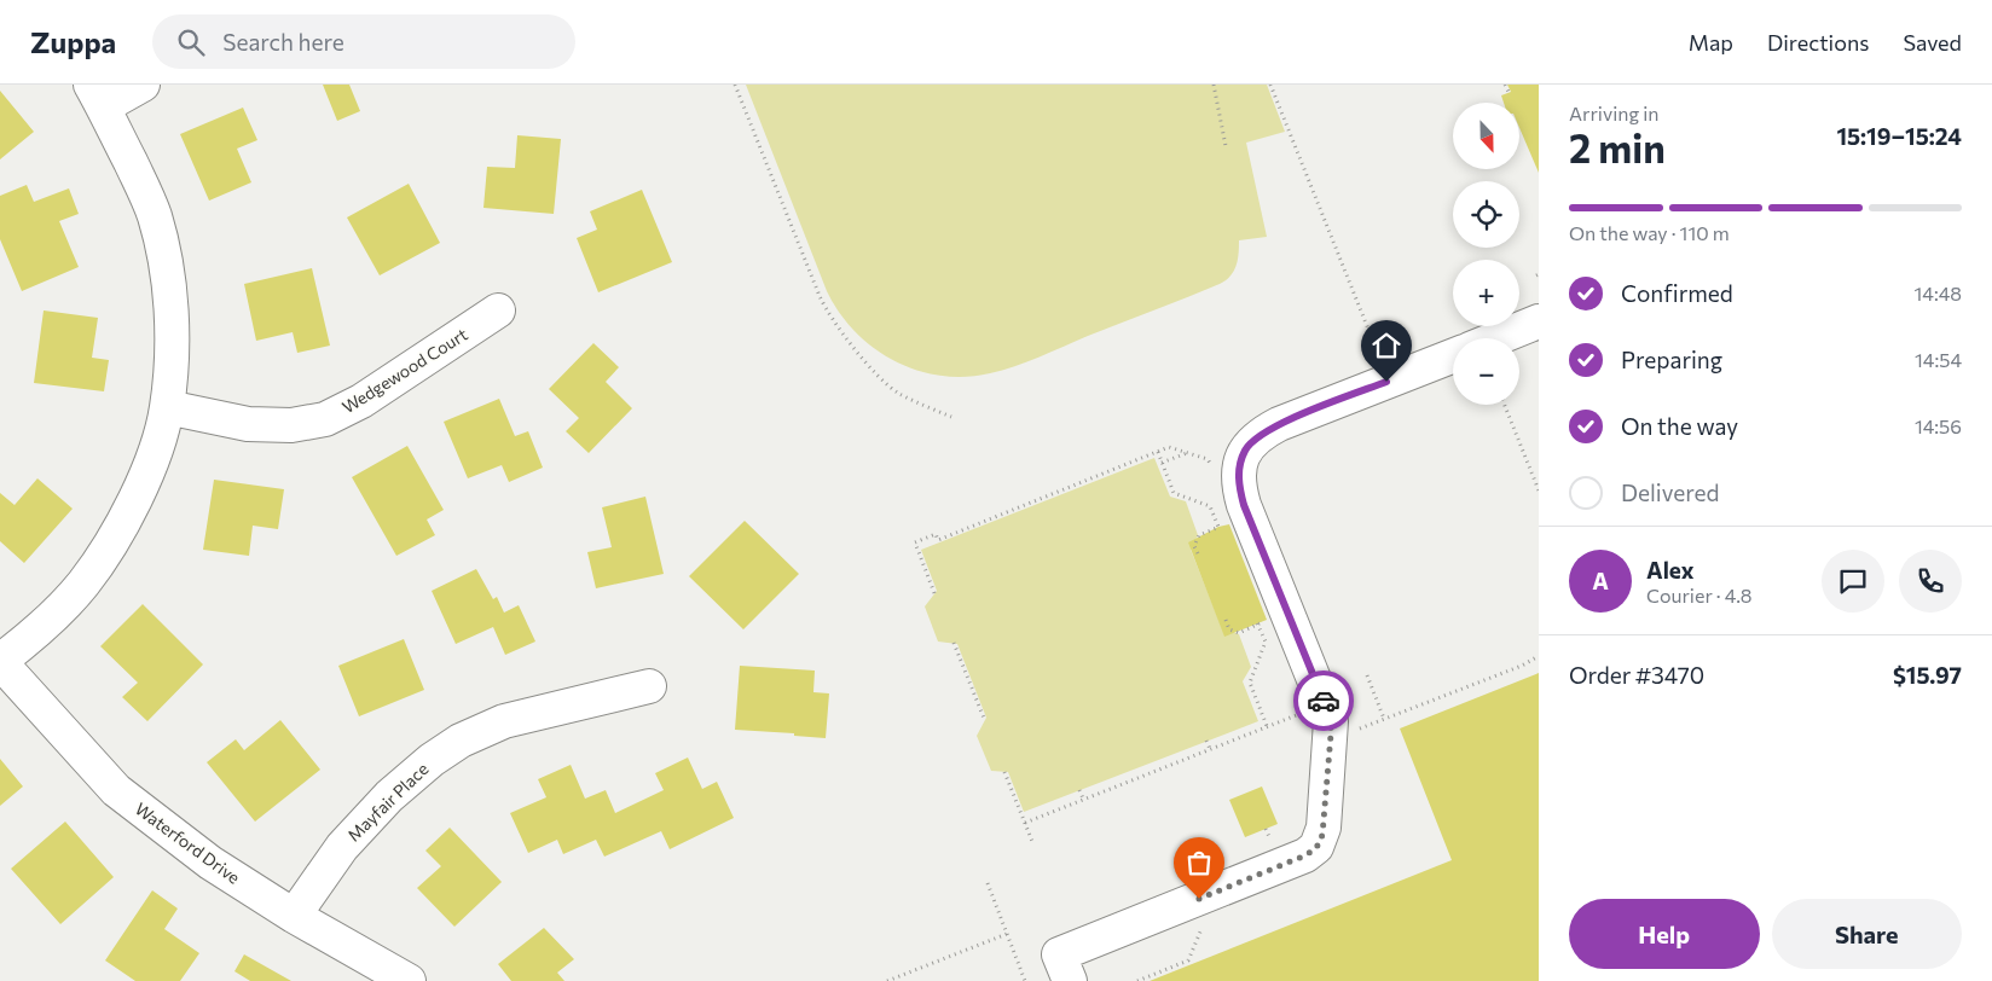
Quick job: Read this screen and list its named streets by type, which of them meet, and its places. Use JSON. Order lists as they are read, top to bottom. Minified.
{"streets":{"street":["Wedgewood Court","Mayfair Place","Waterford Drive"]},"crossings":[["Mayfair Place","Waterford Drive"]],"north":"bottom","page":{"header":"Zuppa","search":"Search here","nav":["Map","Directions","Saved"],"heading":["2 min","Arriving in","15:19–15:24"],"panel":["Alex","Courier · 4.8","Order #3470","$15.97"],"map_buttons":["+","−"],"bar":"On the way · 110 m","list":[["Confirmed","14:48"],["Preparing","14:54"],["On the way","14:56"],"Delivered"],"round":"A","buttons":["Help","Share"]}}
